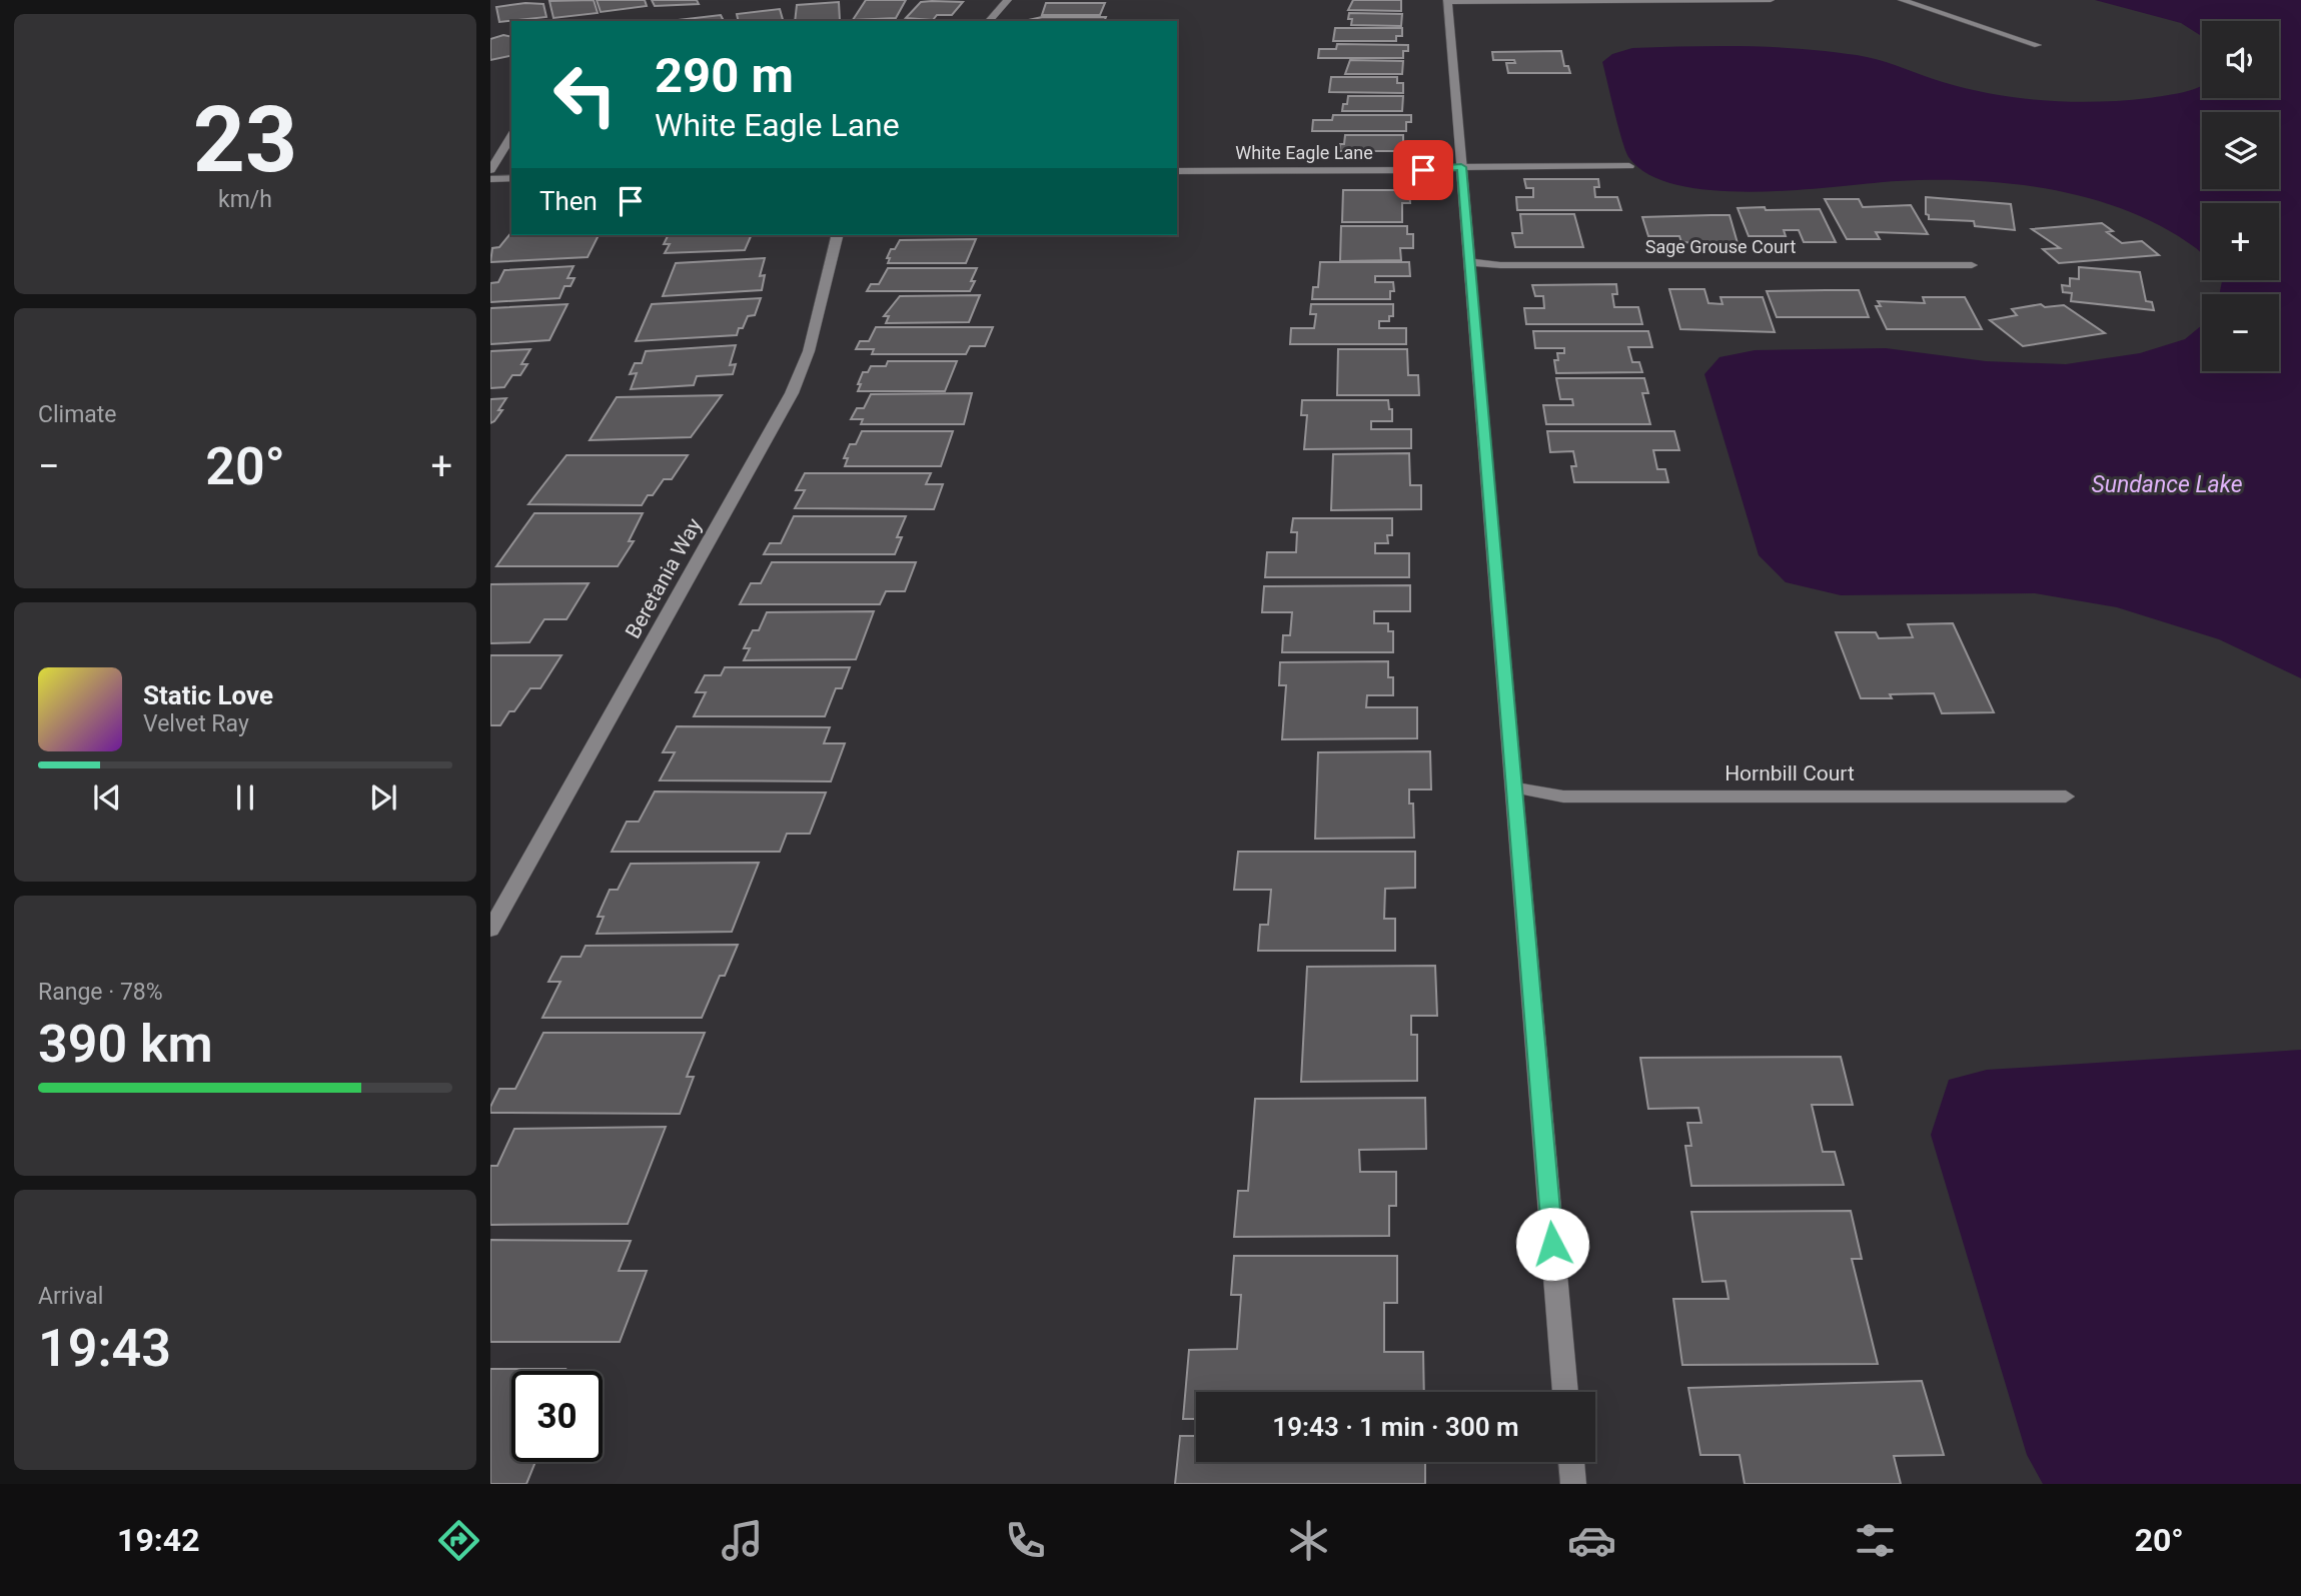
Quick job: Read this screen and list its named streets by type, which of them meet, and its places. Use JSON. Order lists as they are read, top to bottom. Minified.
{"streets":{"street":["White Eagle Lane","Sage Grouse Court","Beretania Way","Hornbill Court"]},"water":["Sundance Lake"],"page":{"tile":[["23","km/h"],"Climate",["Range · 78%","390 km"],["Arrival","19:43"]],"map_buttons":["+","−"],"turn":["290 m","White Eagle Lane"],"then":"Then","heat":["−","20°","+"],"song":["Static Love","Velvet Ray"],"limit":"30","trip":"19:43 · 1 min · 300 m","tabs":["19:42","20°"]}}
